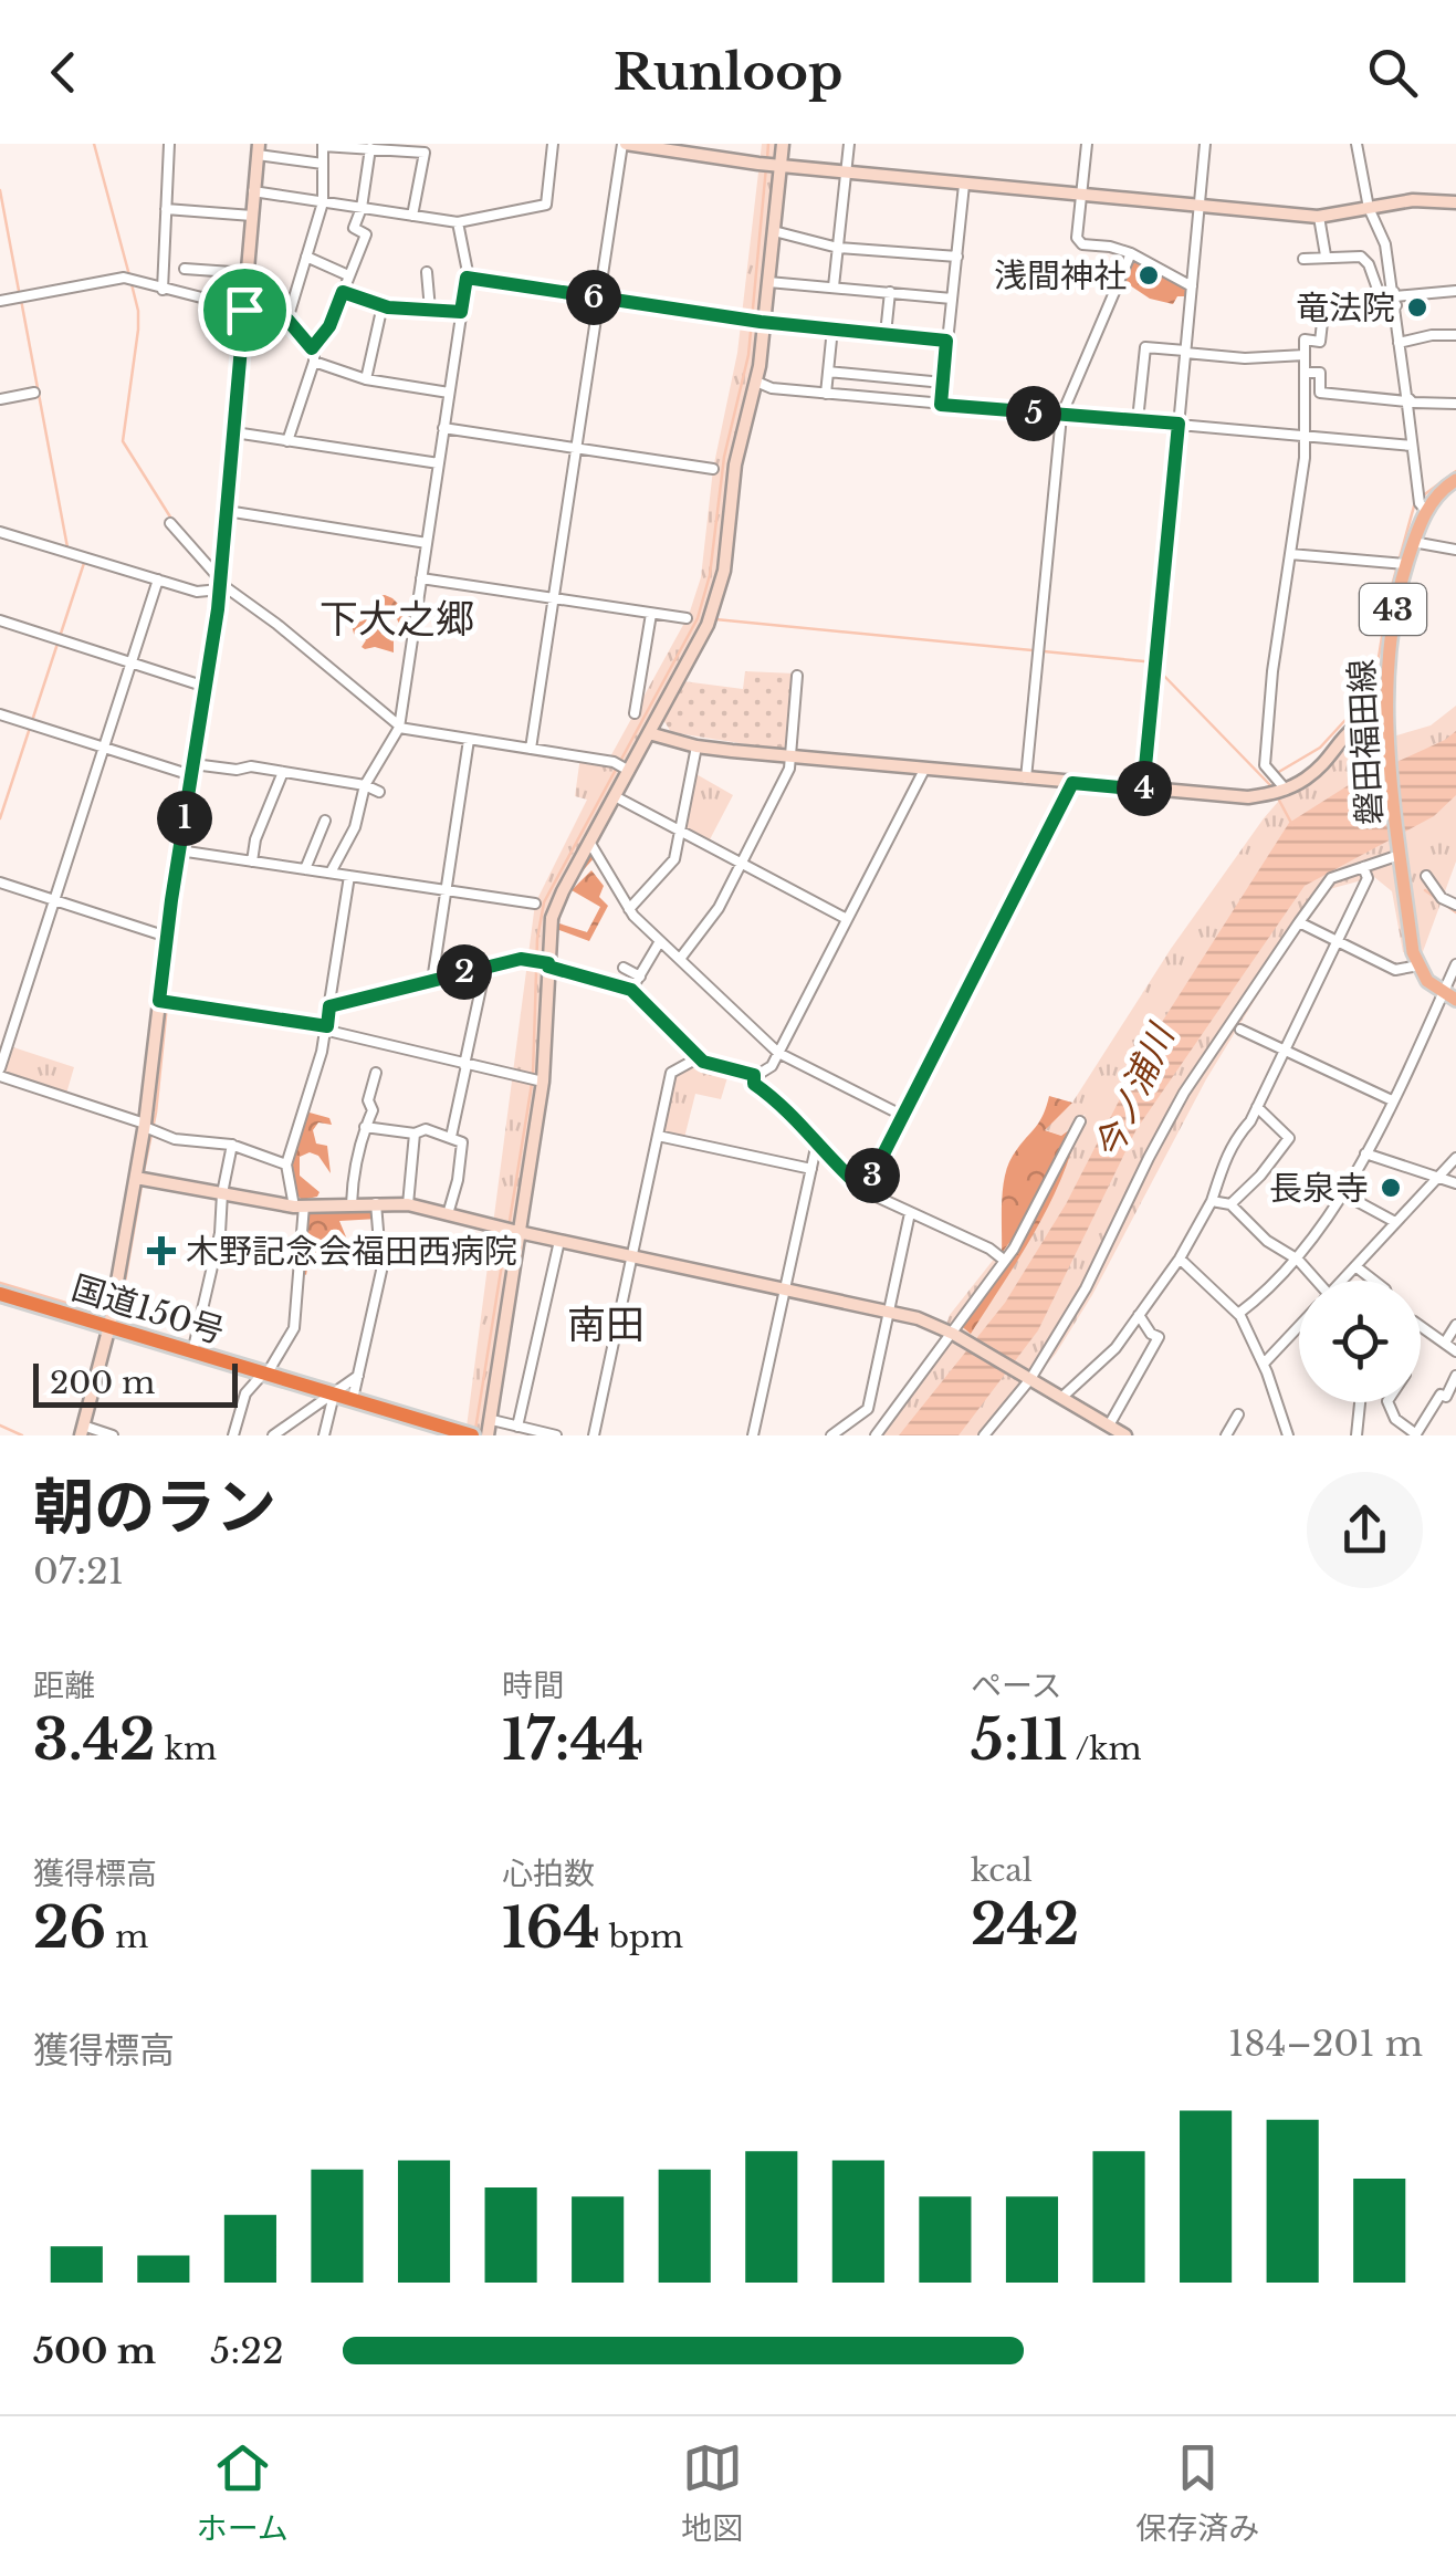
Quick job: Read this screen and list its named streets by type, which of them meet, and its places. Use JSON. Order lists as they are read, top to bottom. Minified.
{"streets":{"highway":["国道150号"],"main road":["43","磐田福田線"]},"districts":["下大之郷","南田"],"water":["今ノ浦川"],"places":{"other":["浅間神社","竜法院","長泉寺"],"health":["木野記念会福田西病院"]},"scale_bar":"200 m","page":{"header":"Runloop","pins":["6","5","4","1","2","3"],"scale":"200 m","heading":["朝のラン","07:21"],"stats":[["距離","3.42 km"],["時間","17:44"],["ペース","5:11 /km"],["獲得標高","26 m"],["心拍数","164 bpm"],["kcal","242"]],"chart":["獲得標高","184–201 m"],"list":[{"name":"500 m","note":"5:22"}],"tabs":["ホーム","地図","保存済み"]}}
